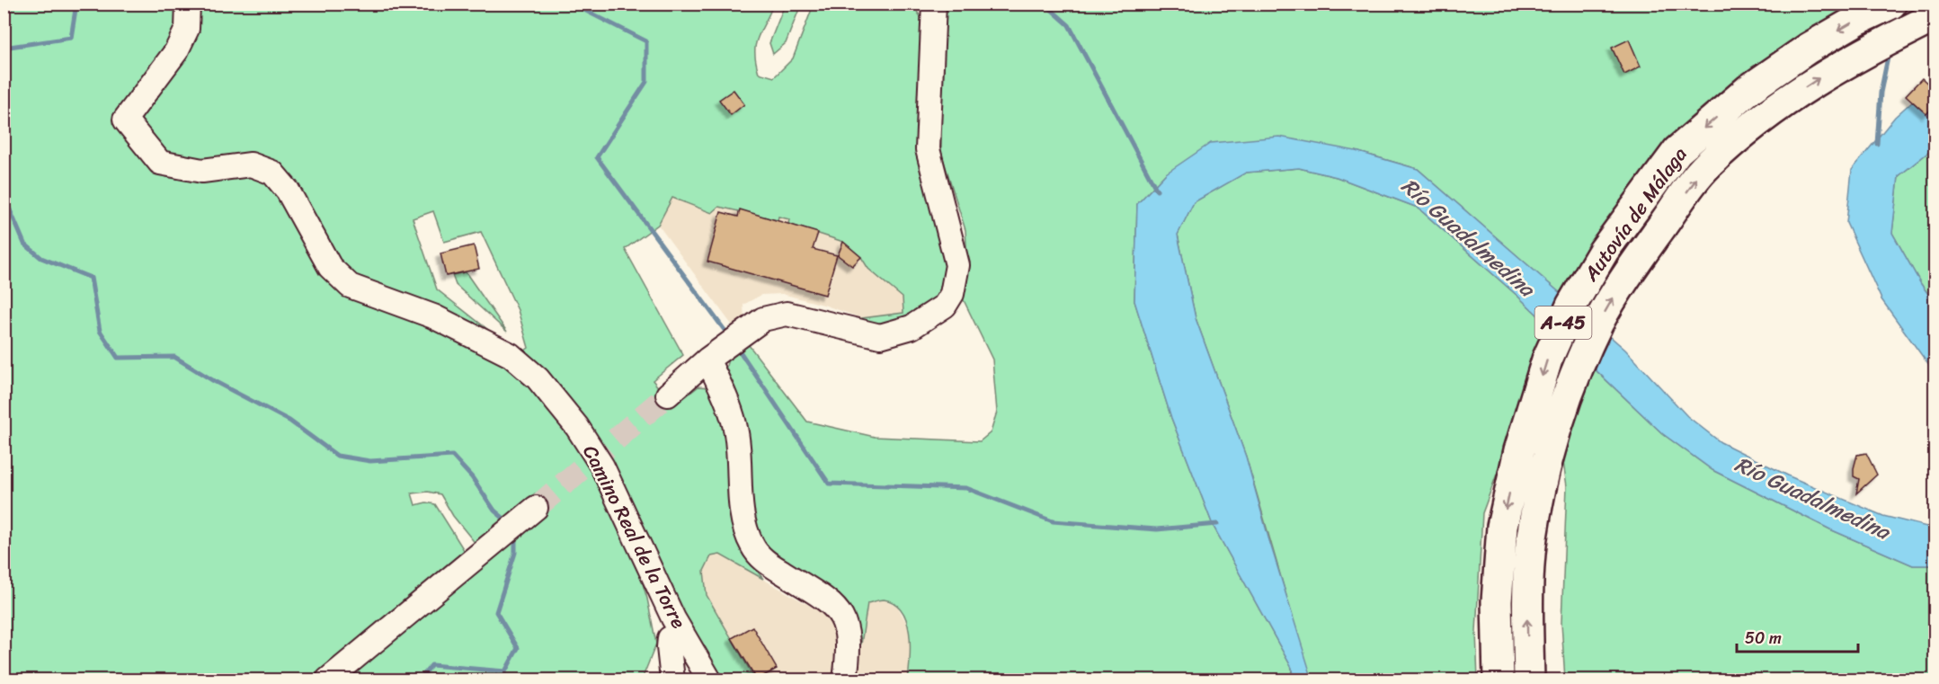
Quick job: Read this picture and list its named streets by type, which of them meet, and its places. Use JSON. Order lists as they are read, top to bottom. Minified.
{"streets":{"highway":["Autovía de Málaga","A-45"],"street":["Camino Real de la Torre"]},"water":["Río Guadalmedina"],"scale_bar":"50 m"}
